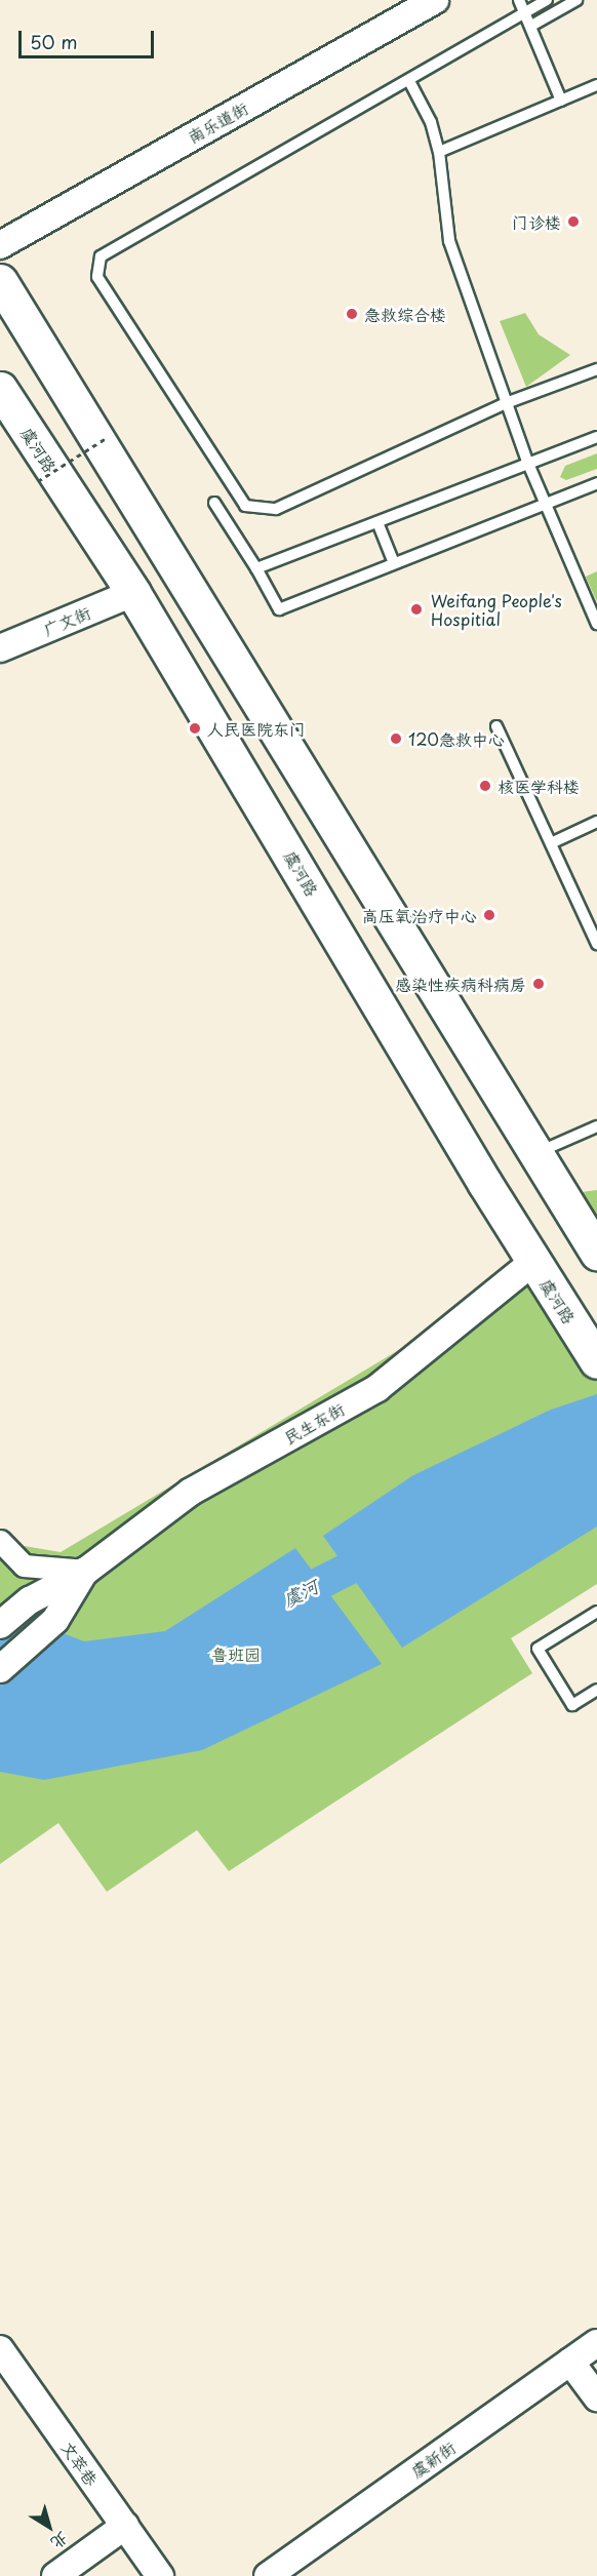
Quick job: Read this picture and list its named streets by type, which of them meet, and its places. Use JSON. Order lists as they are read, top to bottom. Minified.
{"streets":{"main road":["虞河路"],"street":["南乐道街","广文街","民生东街","虞新街","文萃巷"]},"crossings":[["虞河路","广文街"],["虞河路","民生东街"]],"water":["虞河"],"parks":["鲁班园"],"places":["门诊楼","急救综合楼","Weifang People's Hospitial","人民医院东门","120急救中心","核医学科楼","高压氧治疗中心","感染性疾病科病房"],"scale_bar":"50 m","north":"bottom right"}
